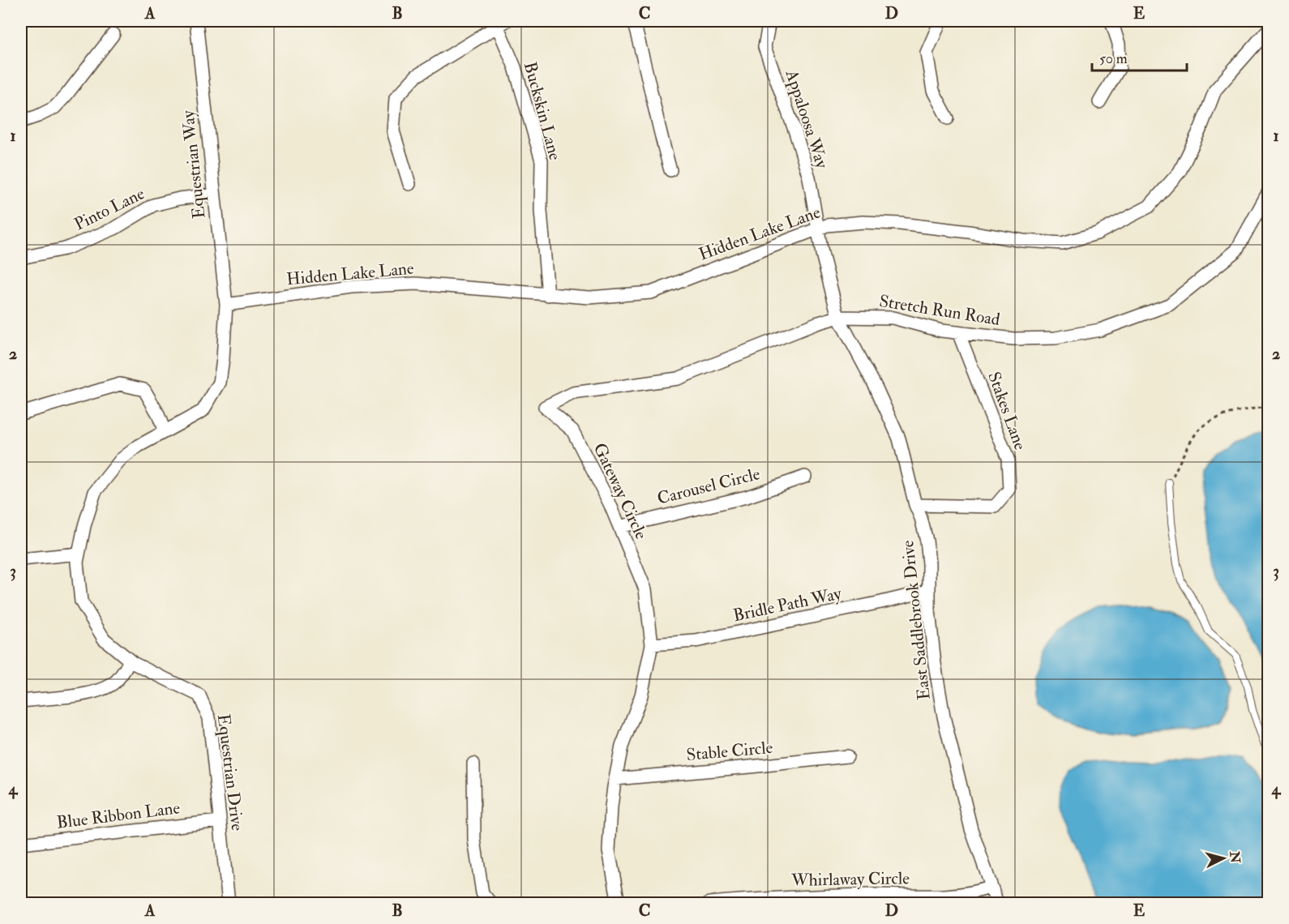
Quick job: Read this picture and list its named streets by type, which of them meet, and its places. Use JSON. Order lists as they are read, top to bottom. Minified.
{"streets":{"street":["Buckskin Lane","Appaloosa Way","Equestrian Way","Pinto Lane","Hidden Lake Lane","Stretch Run Road","Stakes Lane","Carousel Circle","Gateway Circle","Bridle Path Way","East Saddlebrook Drive","Stable Circle","Equestrian Drive","Blue Ribbon Lane","Whirlaway Circle"]},"crossings":[["Buckskin Lane","Hidden Lake Lane"],["Appaloosa Way","Hidden Lake Lane"],["Appaloosa Way","East Saddlebrook Drive"],["Equestrian Way","Pinto Lane"],["Equestrian Way","Hidden Lake Lane"],["Equestrian Way","Equestrian Drive"],["Hidden Lake Lane","East Saddlebrook Drive"],["Hidden Lake Lane","Equestrian Drive"],["Stretch Run Road","Stakes Lane"],["Stretch Run Road","Gateway Circle"],["Stretch Run Road","East Saddlebrook Drive"],["Stakes Lane","East Saddlebrook Drive"],["Carousel Circle","Gateway Circle"],["Gateway Circle","Bridle Path Way"],["Gateway Circle","East Saddlebrook Drive"],["Gateway Circle","Stable Circle"],["Bridle Path Way","East Saddlebrook Drive"],["East Saddlebrook Drive","Whirlaway Circle"],["Equestrian Drive","Blue Ribbon Lane"]],"scale_bar":"50 m","north":"right","grid":{"columns":["A","B","C","D","E"],"rows":["1","2","3","4"]}}
